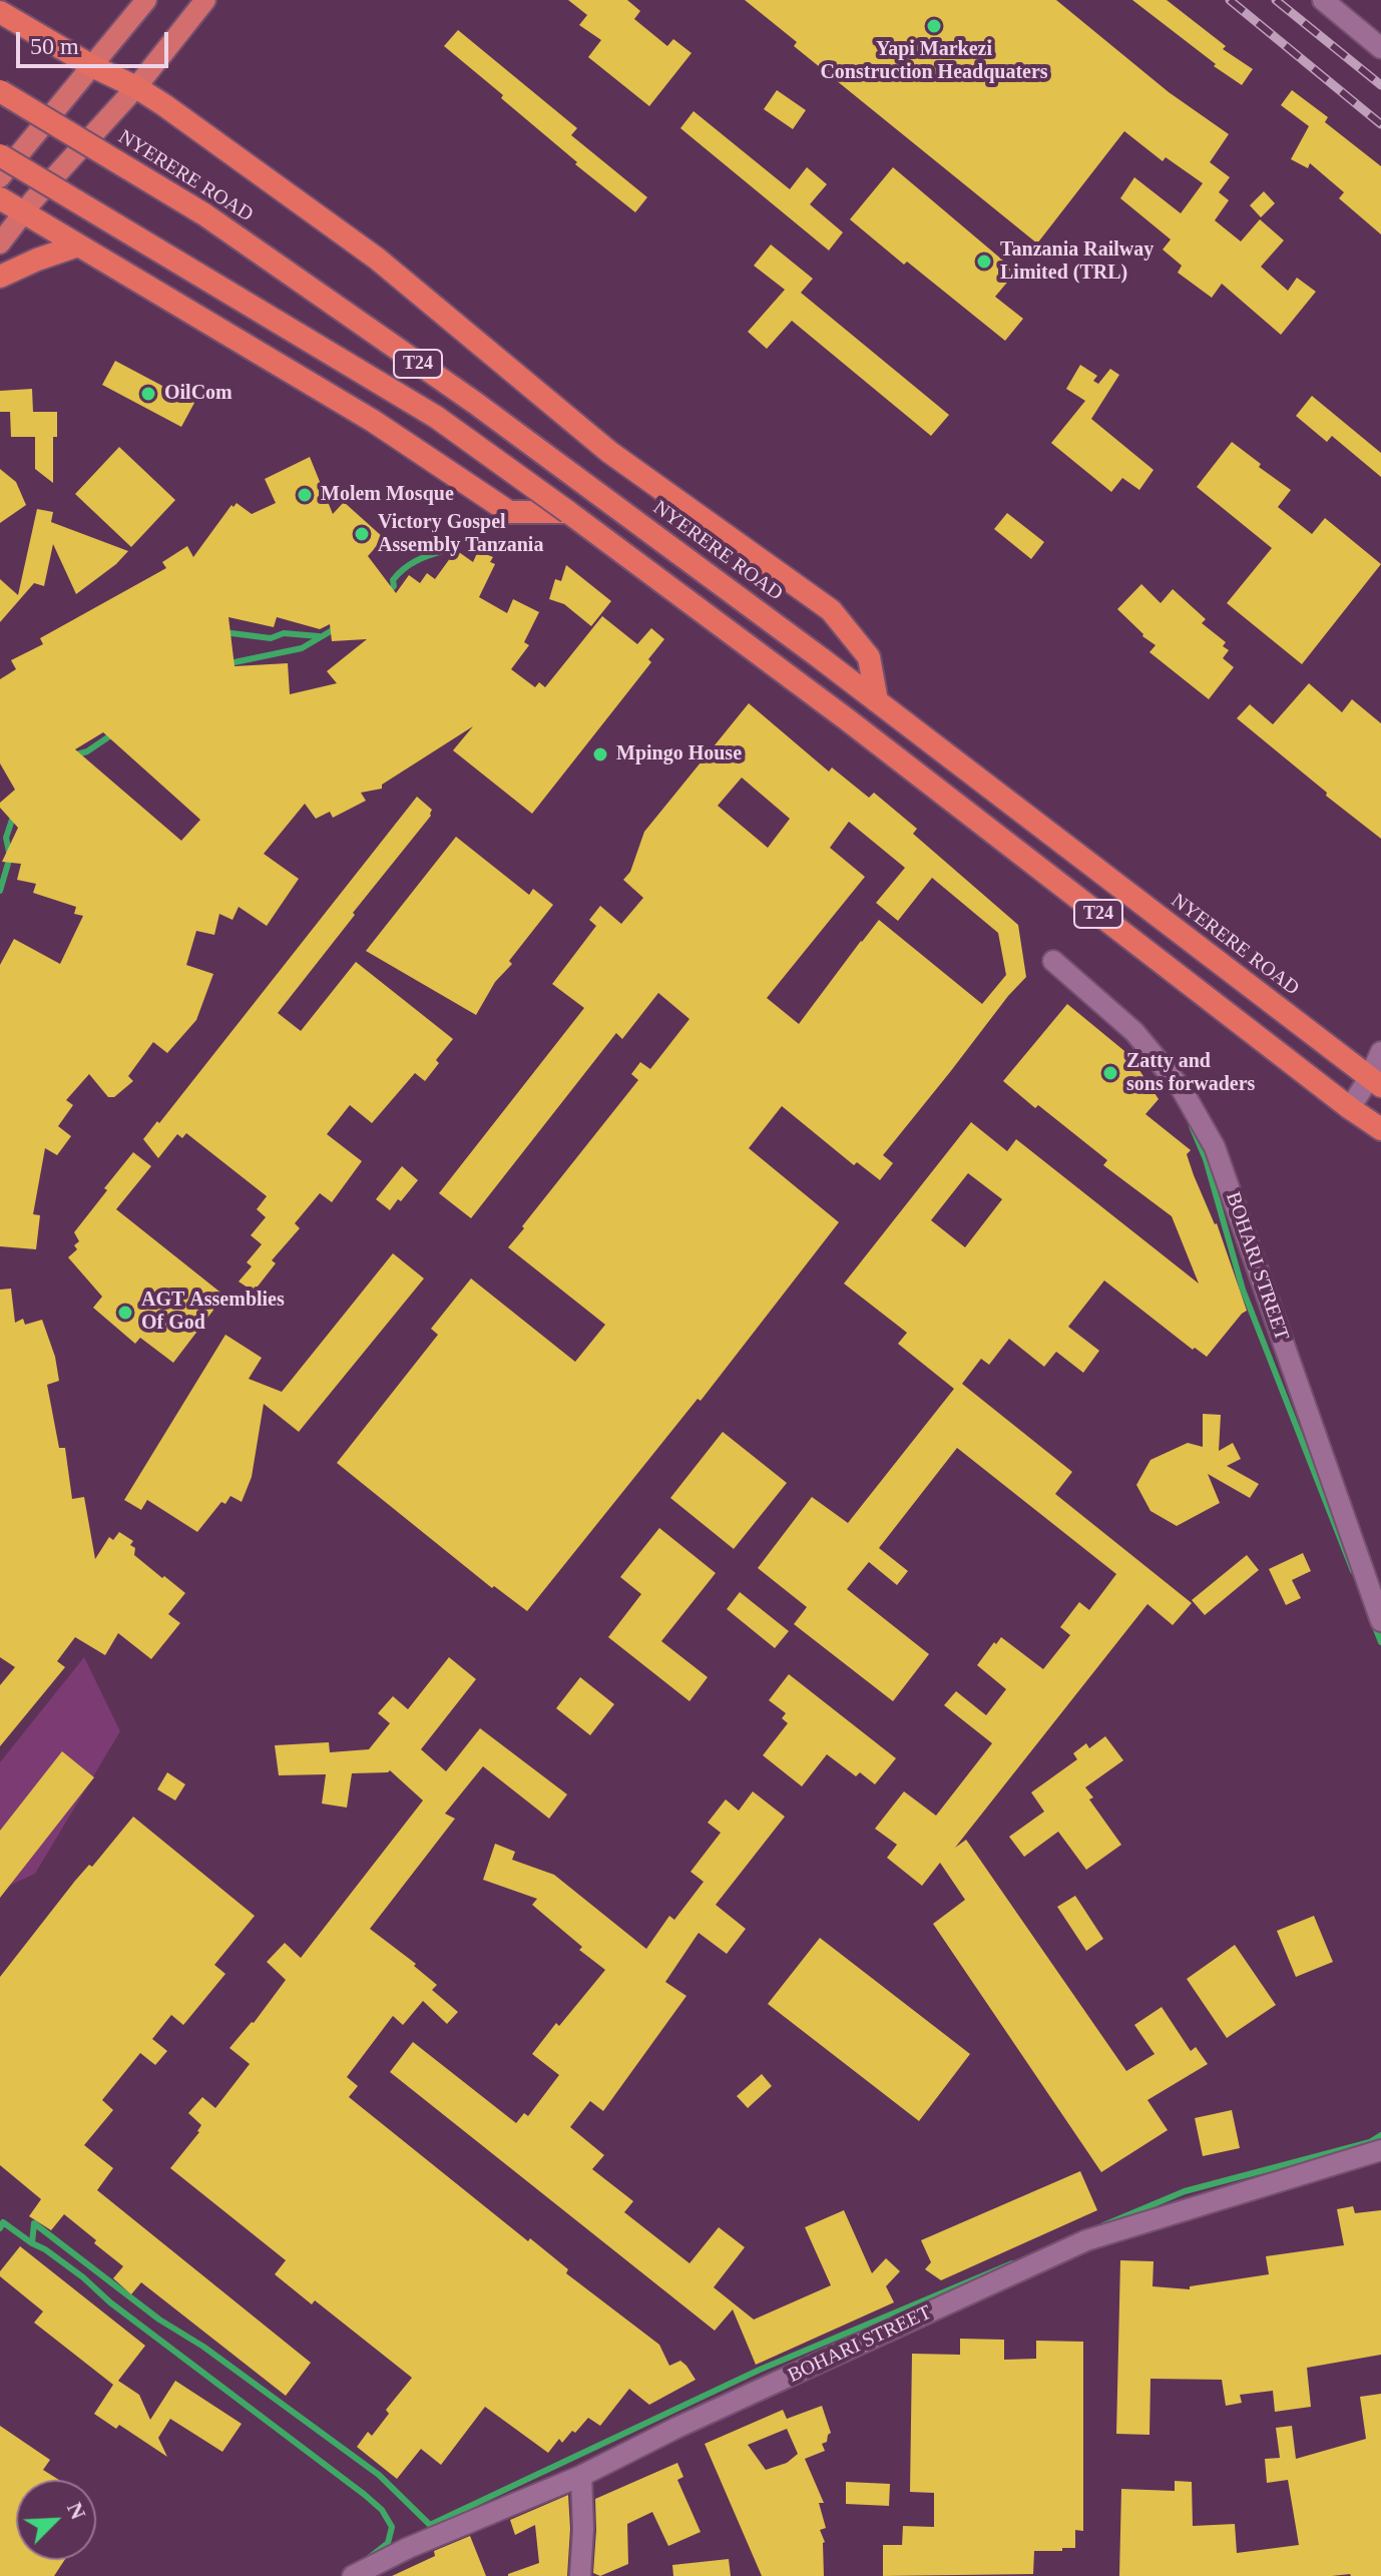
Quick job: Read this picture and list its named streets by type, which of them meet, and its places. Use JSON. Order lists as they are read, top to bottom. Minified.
{"streets":{"highway":["NYERERE ROAD","T24"],"street":["BOHARI STREET"]},"places":["Yapi Markezi Construction Headquaters","Tanzania Railway Limited (TRL)","OilCom","Molem Mosque","Victory Gospel Assembly Tanzania","Mpingo House","Zatty and sons forwaders","AGT Assemblies Of God"],"scale_bar":"50 m","north":"top right"}
